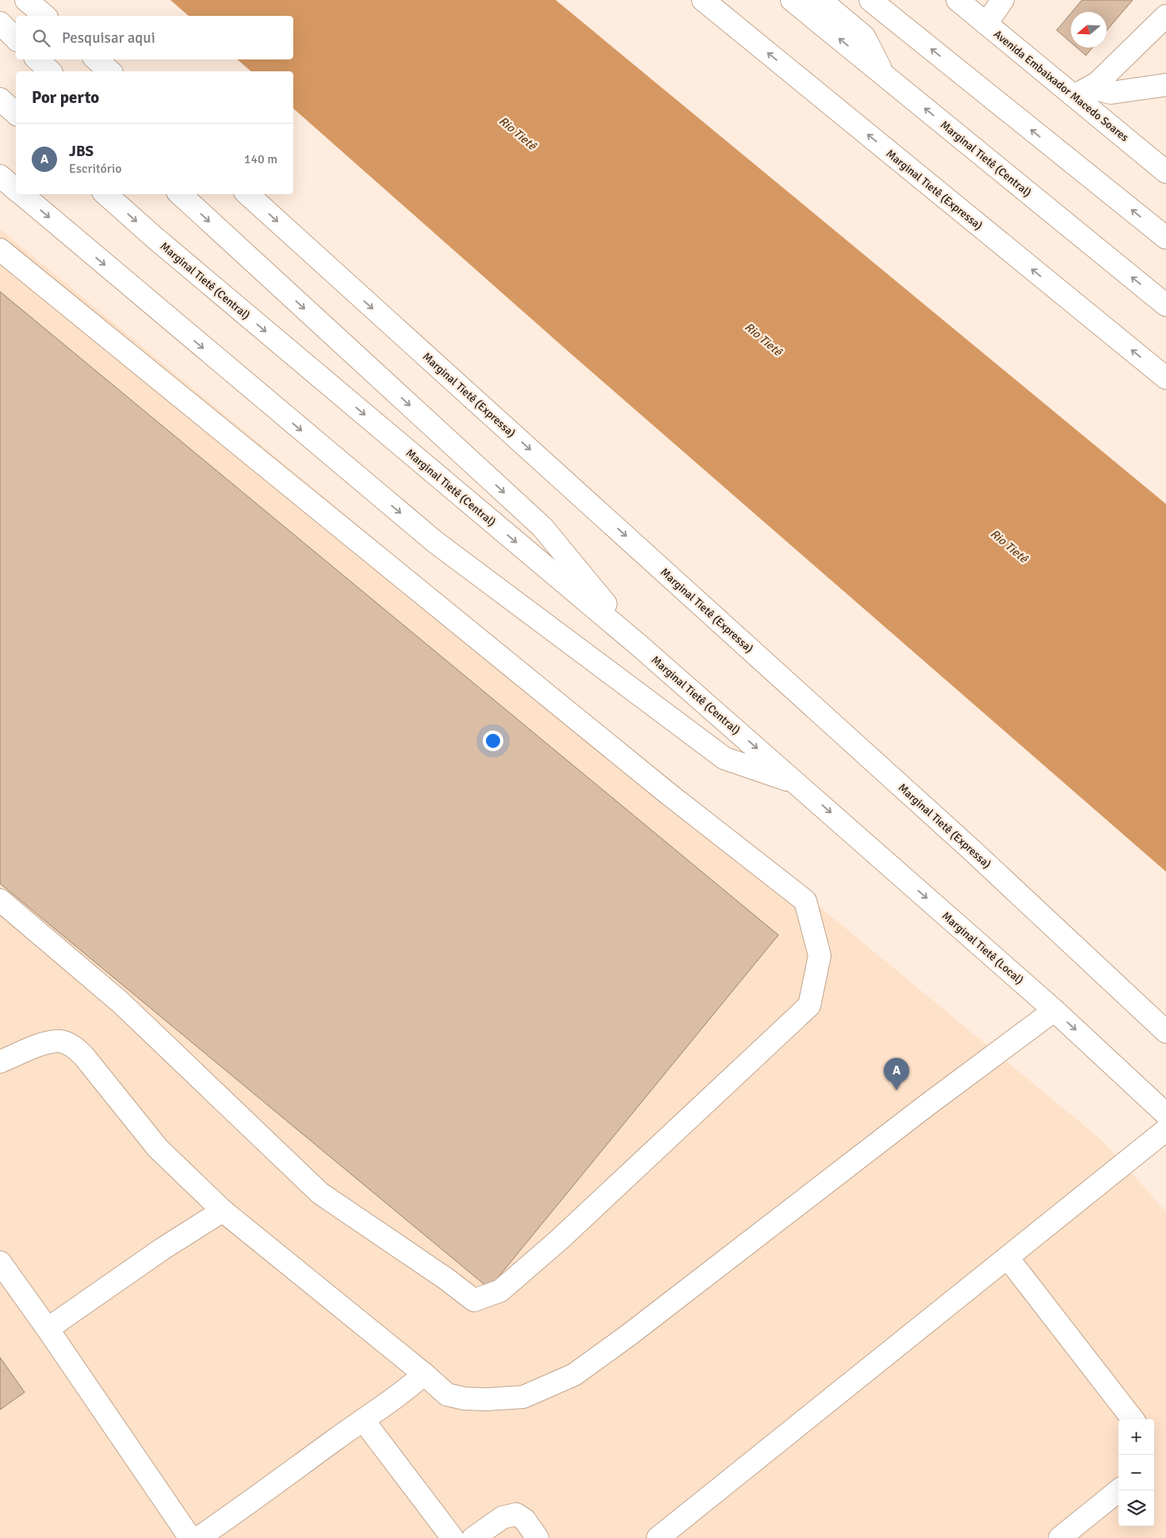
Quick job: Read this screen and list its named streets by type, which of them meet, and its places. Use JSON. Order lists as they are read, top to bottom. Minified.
{"streets":{"main road":["Avenida Embaixador Macedo Soares","Marginal Tietê (Central)","Marginal Tietê (Expressa)","Marginal Tietê (Local)"]},"crossings":[["Marginal Tietê (Central)","Marginal Tietê (Local)"]],"one_way":["Marginal Tietê (Local)"],"water":["Rio Tietê"],"north":"left","page":{"search":"Pesquisar aqui","heading":"Por perto","list":[{"mark":"A","name":"JBS","note":"Escritório","value":"140 m"}],"pins":"A","map_buttons":["+","−"]}}
